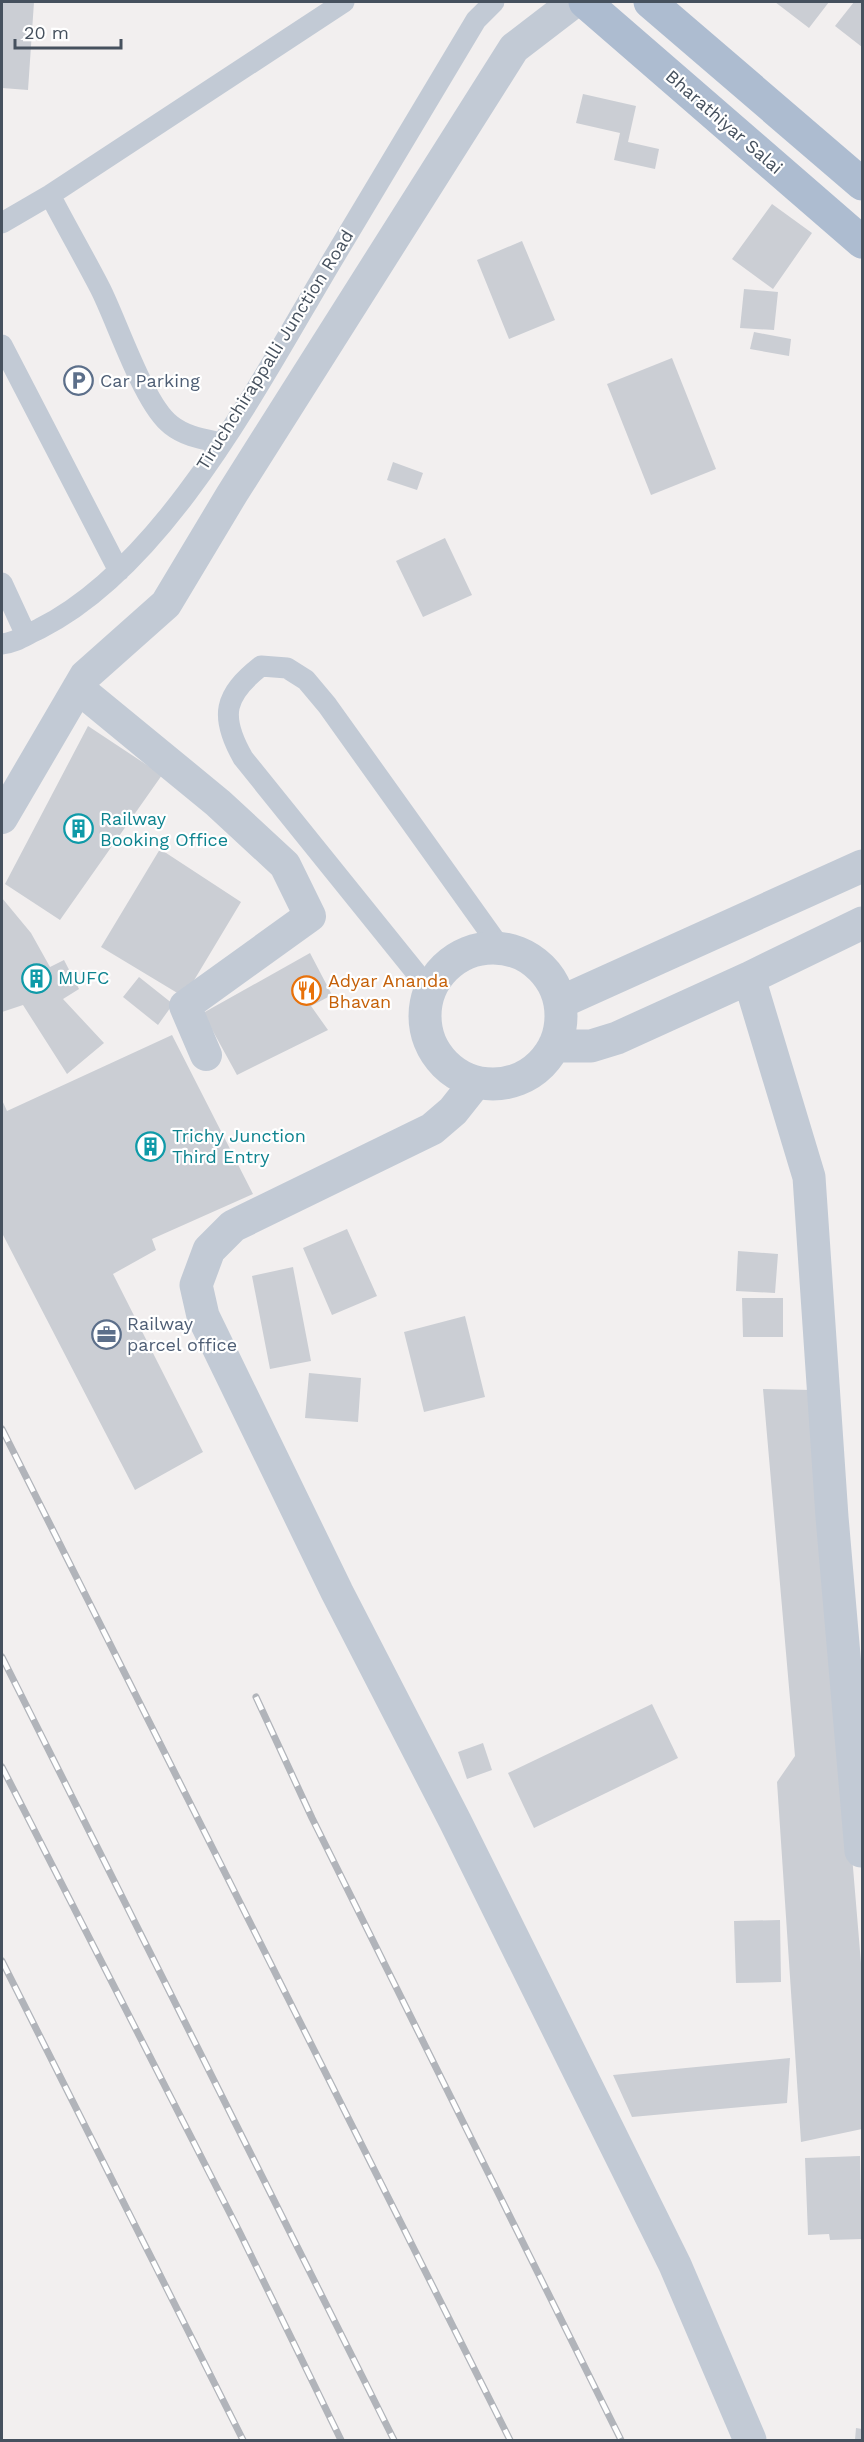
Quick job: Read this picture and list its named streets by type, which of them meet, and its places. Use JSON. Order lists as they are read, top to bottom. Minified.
{"streets":{"main road":["Bharathiyar Salai"],"lane":["Tiruchchirappalli Junction Road"]},"places":{"parking":["Car Parking"],"building":["Railway Booking Office","MUFC","Trichy Junction Third Entry"],"restaurant":["Adyar Ananda Bhavan"],"office":["Railway parcel office"]},"scale_bar":"20 m"}
